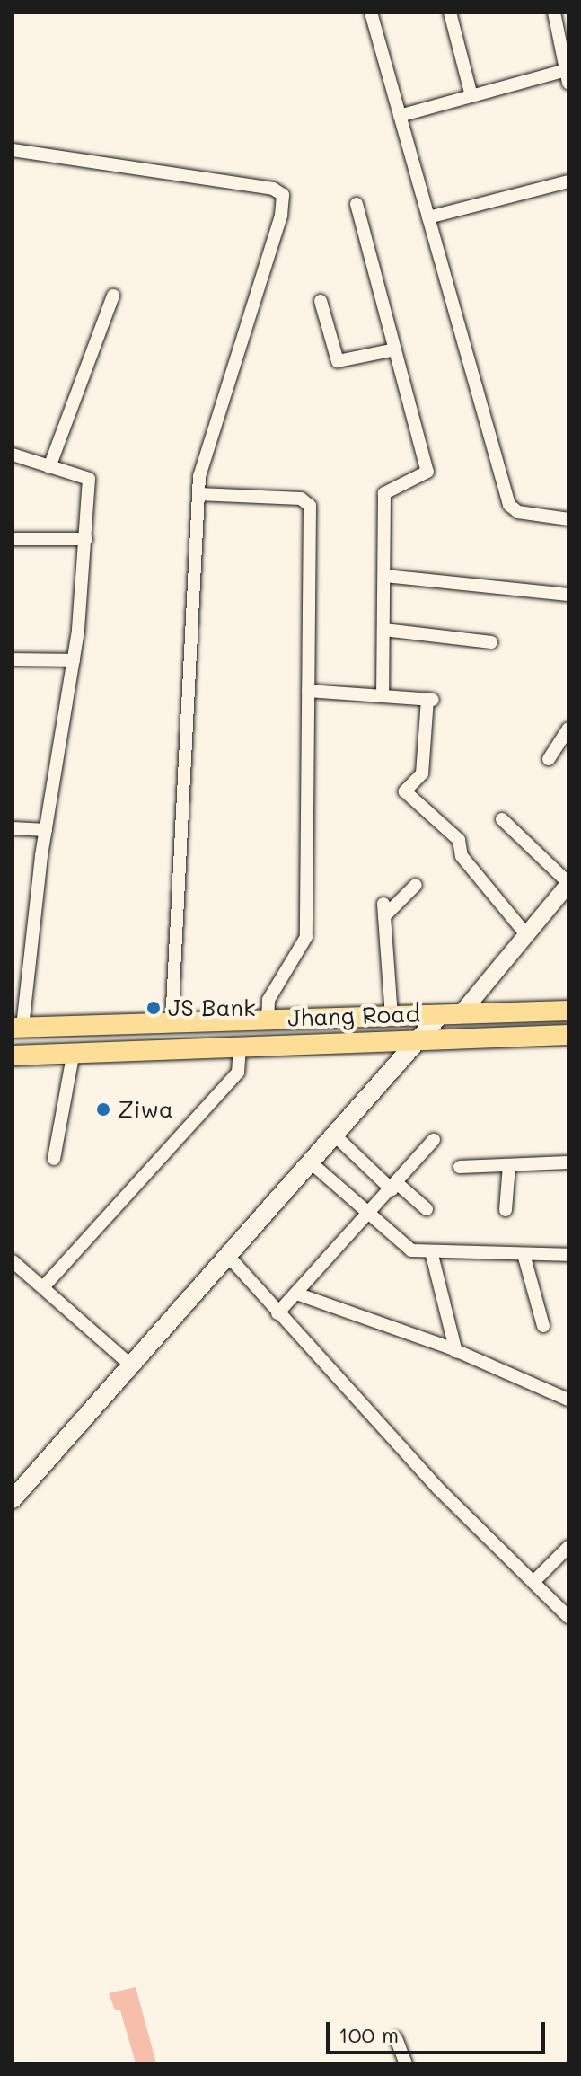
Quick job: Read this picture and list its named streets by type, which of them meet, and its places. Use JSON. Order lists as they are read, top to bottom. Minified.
{"streets":{"main road":["Jhang Road"]},"places":["JS Bank","Ziwa"],"scale_bar":"100 m"}
